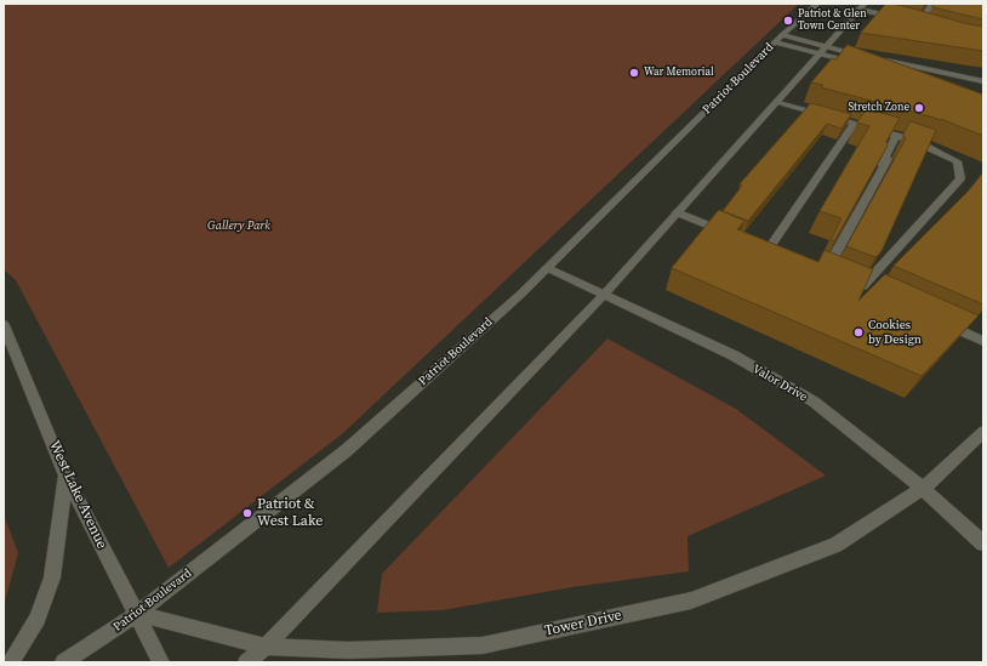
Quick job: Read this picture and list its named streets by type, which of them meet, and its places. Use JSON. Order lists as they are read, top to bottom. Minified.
{"streets":{"main road":["Patriot Boulevard","Valor Drive","West Lake Avenue","Tower Drive"]},"crossings":[["Patriot Boulevard","Valor Drive"],["Patriot Boulevard","West Lake Avenue"],["Patriot Boulevard","Tower Drive"],["Valor Drive","Tower Drive"],["West Lake Avenue","Tower Drive"]],"parks":["Gallery Park"],"places":["Patriot & Glen Town Center","War Memorial","Stretch Zone","Cookies by Design","Patriot & West Lake"]}
